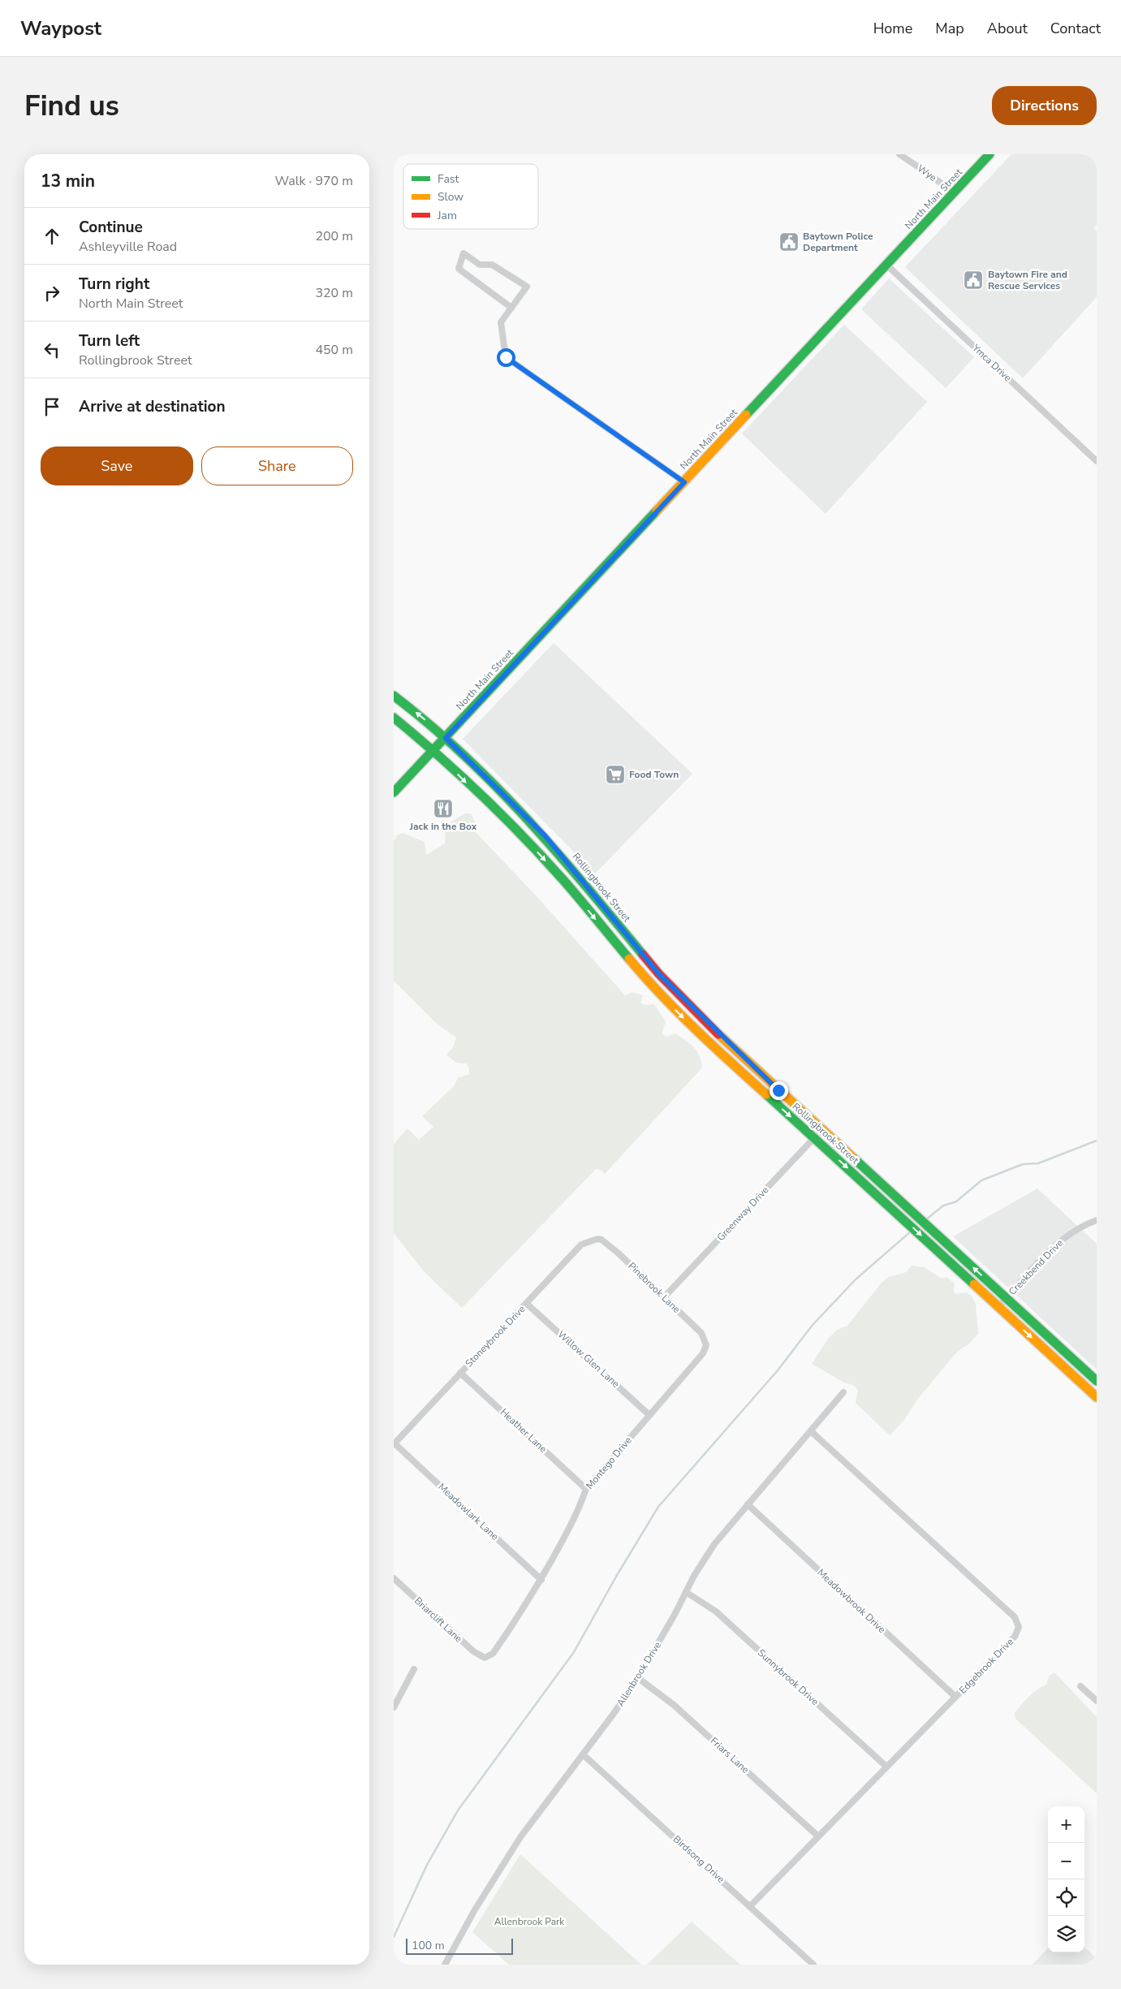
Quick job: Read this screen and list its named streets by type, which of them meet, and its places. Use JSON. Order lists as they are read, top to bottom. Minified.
{"streets":{"main road":["North Main Street","Rollingbrook Street"],"street":["Wye","Ymca Drive","Greenway Drive","Creekbend Drive","Pinebrook Lane","Stoneybrook Drive","Willow Glen Lane","Heather Lane","Montego Drive","Meadowlark Lane","Meadowbrook Drive","Briarclift Lane","Edgebrook Drive","Allenbrook Drive","Sunnybrook Drive","Friars Lane","Birdsong Drive"]},"crossings":[["Wye","North Main Street"],["North Main Street","Ymca Drive"],["North Main Street","Rollingbrook Street"],["Rollingbrook Street","Greenway Drive"],["Rollingbrook Street","Creekbend Drive"],["Greenway Drive","Pinebrook Lane"],["Pinebrook Lane","Stoneybrook Drive"],["Pinebrook Lane","Montego Drive"],["Stoneybrook Drive","Willow Glen Lane"],["Stoneybrook Drive","Heather Lane"],["Stoneybrook Drive","Meadowlark Lane"],["Willow Glen Lane","Montego Drive"],["Heather Lane","Montego Drive"],["Montego Drive","Meadowlark Lane"],["Montego Drive","Briarclift Lane"],["Meadowbrook Drive","Edgebrook Drive"],["Meadowbrook Drive","Allenbrook Drive"],["Edgebrook Drive","Allenbrook Drive"],["Edgebrook Drive","Sunnybrook Drive"],["Edgebrook Drive","Friars Lane"],["Edgebrook Drive","Birdsong Drive"],["Allenbrook Drive","Sunnybrook Drive"],["Allenbrook Drive","Friars Lane"],["Allenbrook Drive","Birdsong Drive"]],"parks":["Allenbrook Park"],"places":{"public building":["Baytown Police Department","Baytown Fire and Rescue Services"],"supermarket":["Food Town"],"restaurant":["Jack in the Box"]},"legend":["Fast","Slow","Jam"],"scale_bar":"100 m","page":{"header":"Waypost","nav":["Home","Map","About","Contact"],"buttons":["Directions",["Save","Share"]],"title":"Find us","heading":["13 min","Walk · 970 m"],"list":[["Continue","Ashleyville Road","200 m"],["Turn right","North Main Street","320 m"],["Turn left","Rollingbrook Street","450 m"],"Arrive at destination"],"map_buttons":["+","−"],"scale":"100 m"}}
